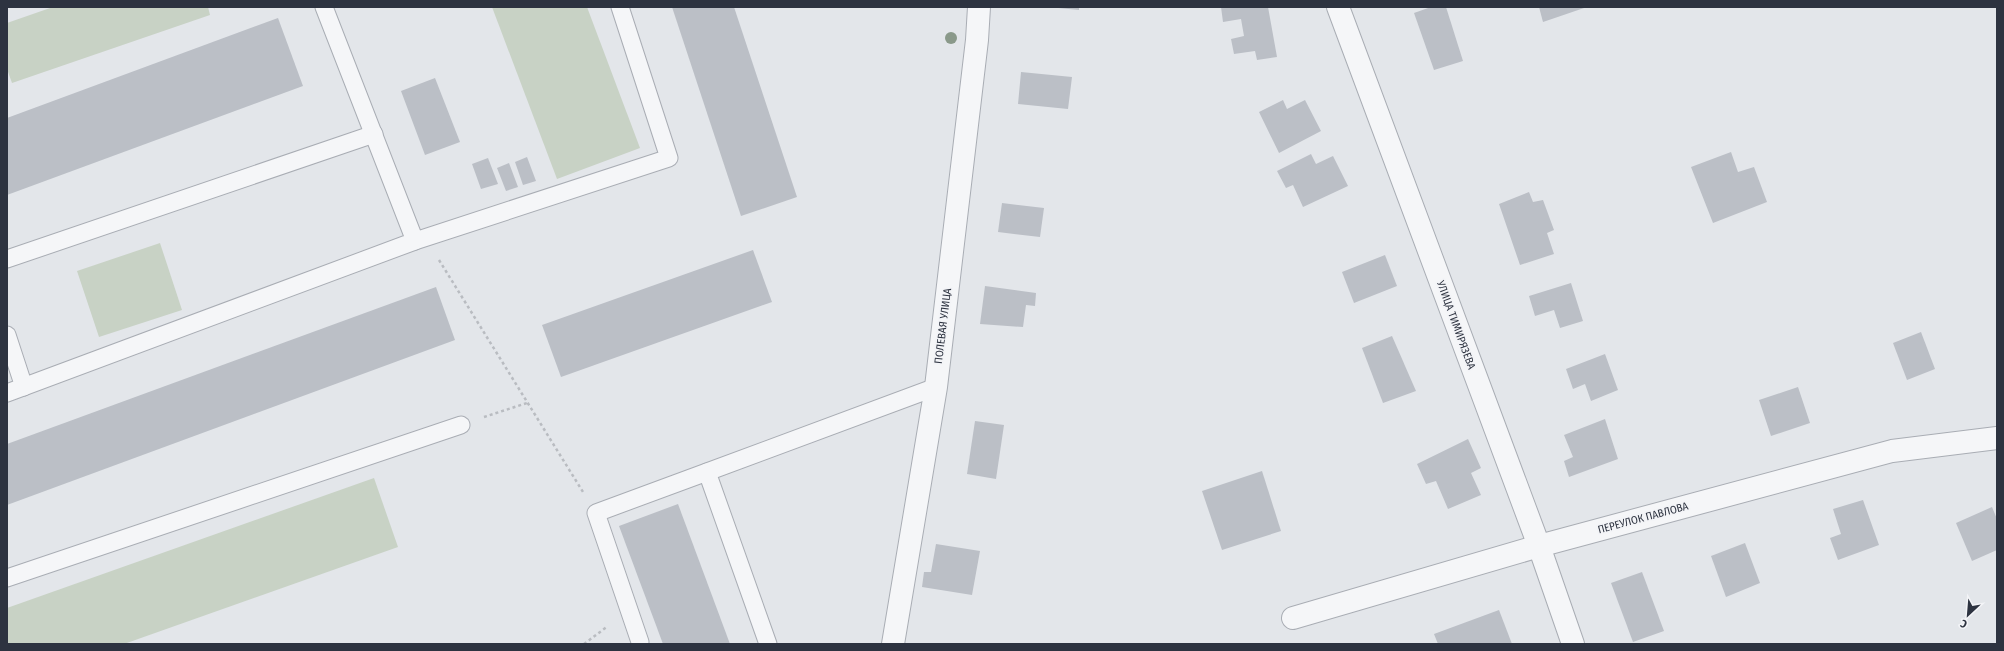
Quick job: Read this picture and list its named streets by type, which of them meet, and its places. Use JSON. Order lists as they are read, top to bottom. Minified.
{"streets":{"street":["УЛИЦА ТИМИРЯЗЕВА","ПОЛЕВАЯ УЛИЦА","ПЕРЕУЛОК ПАВЛОВА"]},"crossings":[["УЛИЦА ТИМИРЯЗЕВА","ПЕРЕУЛОК ПАВЛОВА"]],"north":"bottom left"}
